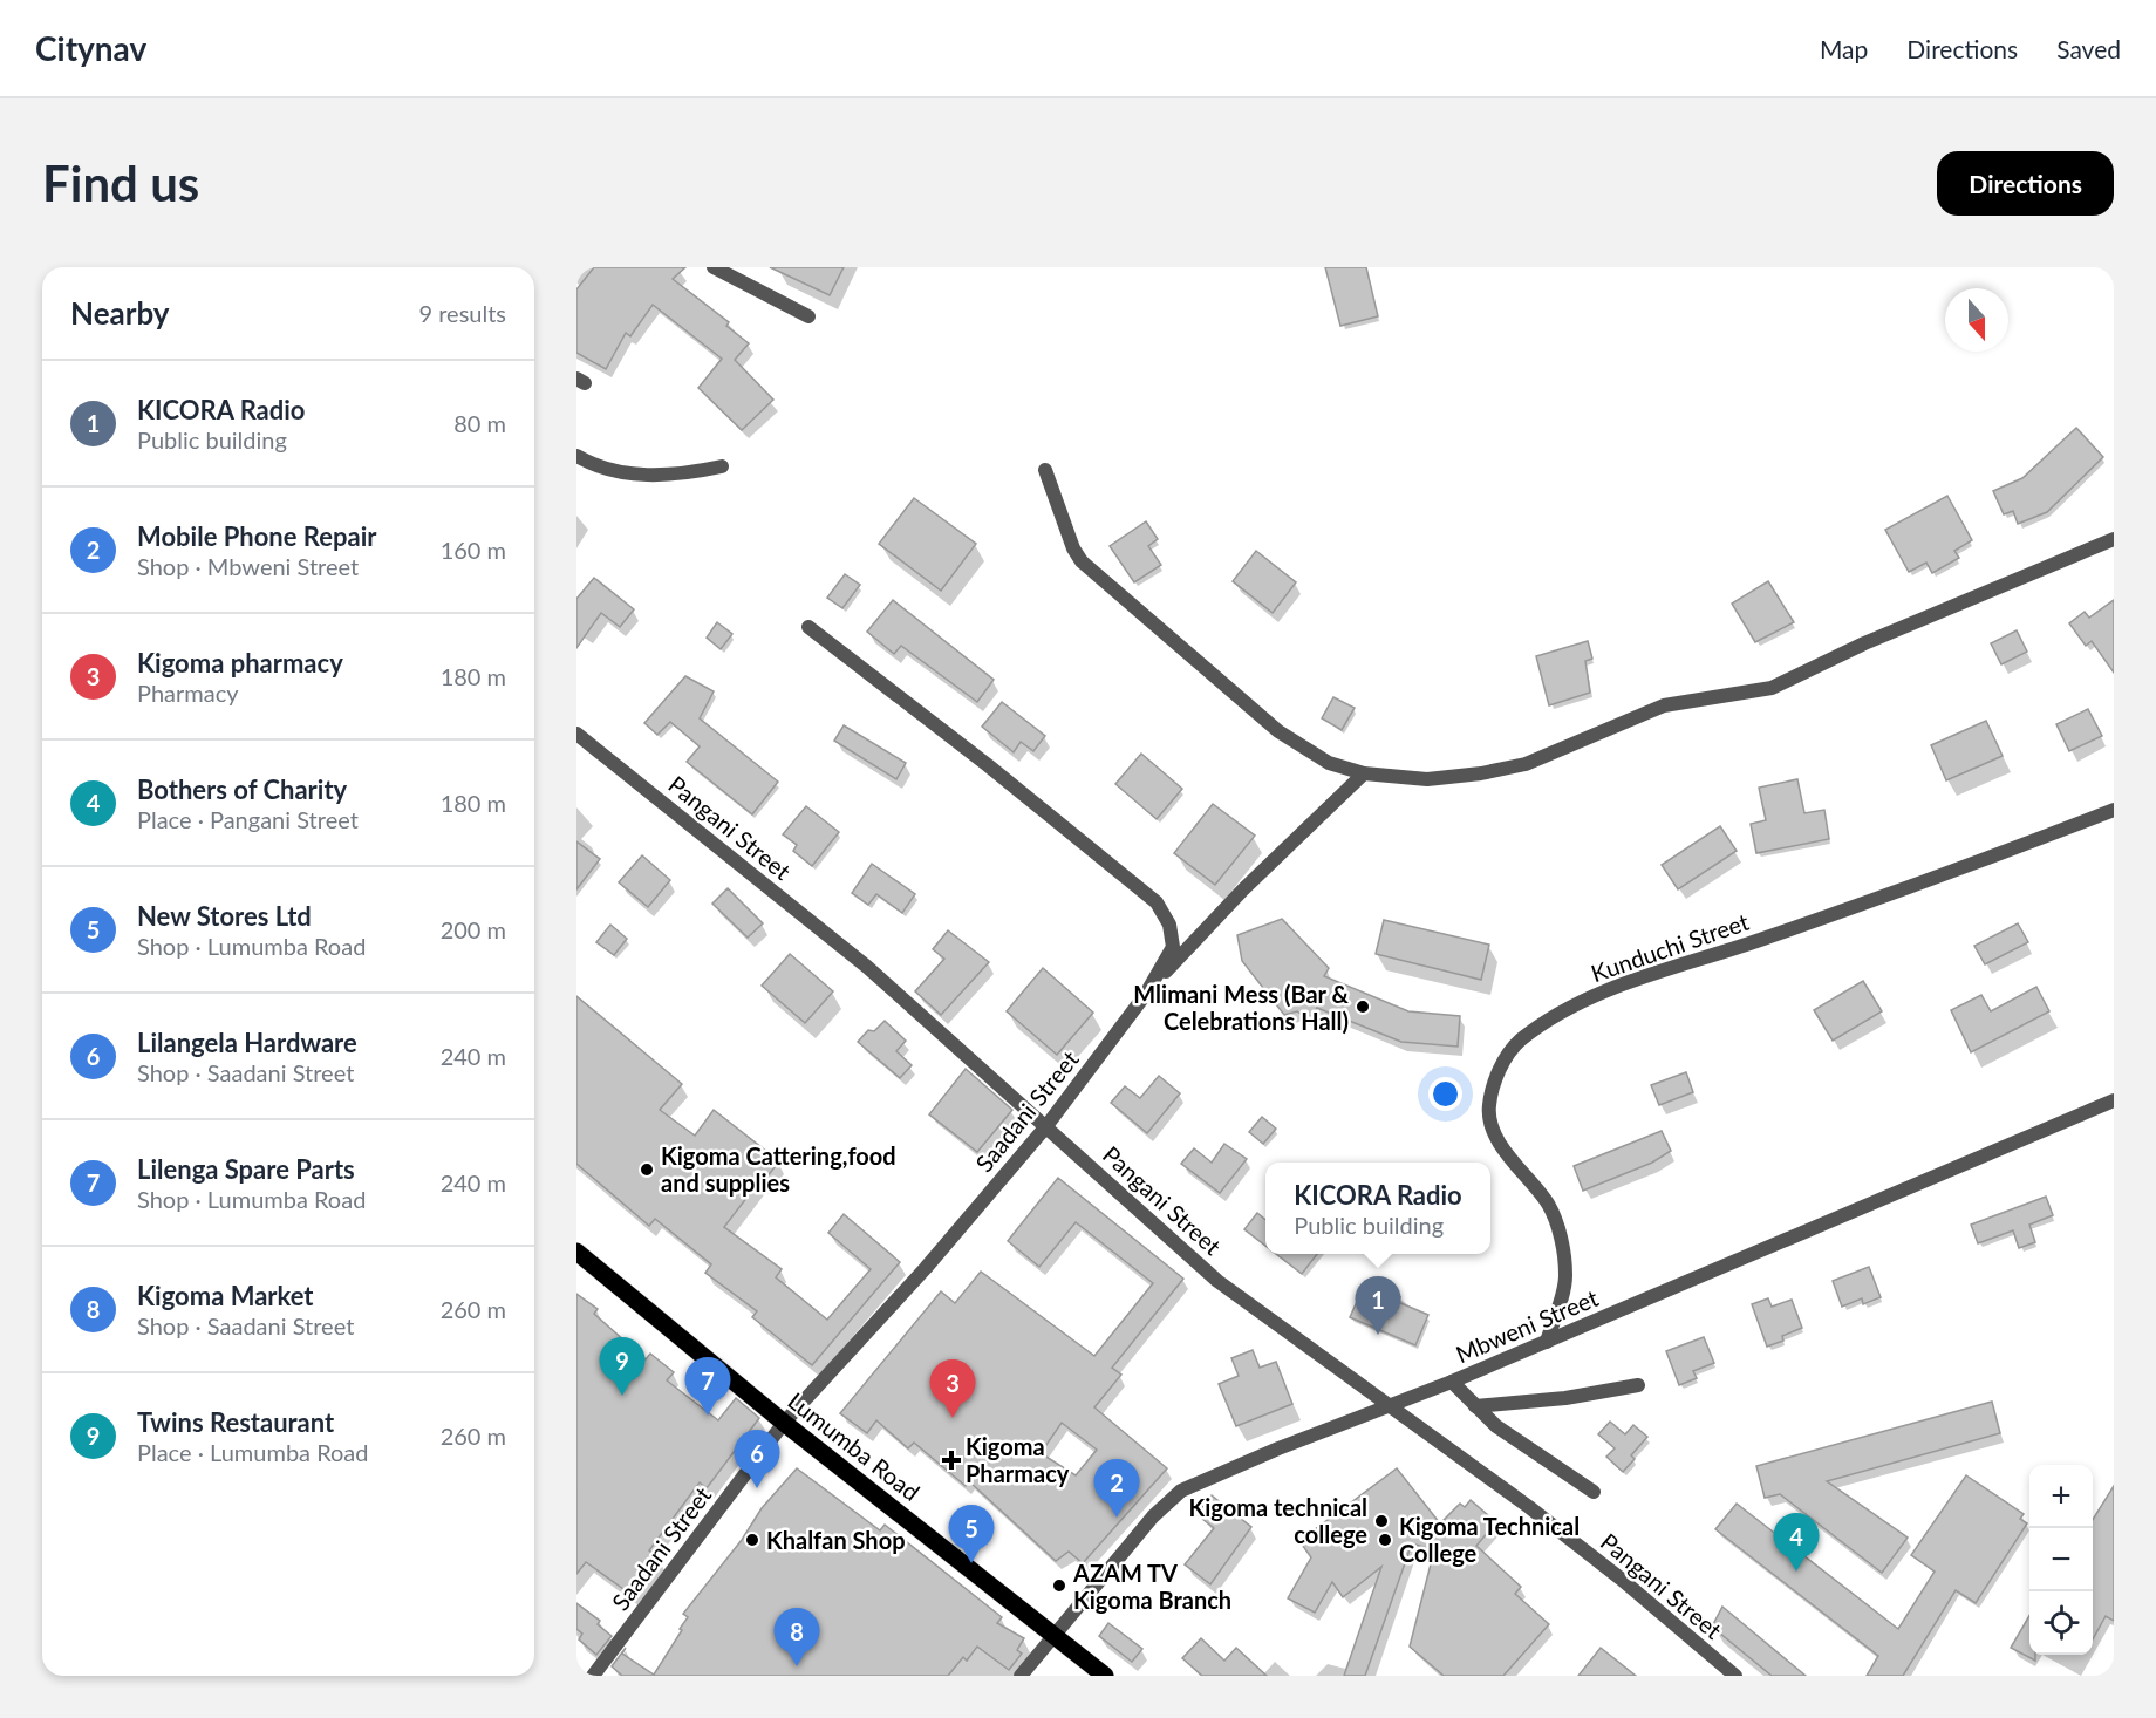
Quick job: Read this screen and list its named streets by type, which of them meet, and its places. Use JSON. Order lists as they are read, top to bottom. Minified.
{"streets":{"main road":["Lumumba Road"],"street":["Pangani Street","Kunduchi Street","Saadani Street","Mbweni Street"]},"crossings":[["Pangani Street","Saadani Street"],["Pangani Street","Mbweni Street"],["Kunduchi Street","Mbweni Street"],["Saadani Street","Lumumba Road"],["Mbweni Street","Lumumba Road"]],"places":{"other":["Mlimani Mess (Bar & Celebrations Hall)","Kigoma Cattering,food and supplies","Kigoma technical college","Khalfan Shop","Kigoma Technical College","AZAM TV Kigoma Branch"],"health":["Kigoma Pharmacy"]},"north":"bottom","page":{"header":"Citynav","nav":["Map","Directions","Saved"],"buttons":"Directions","title":"Find us","heading":["Nearby","9 results"],"list":[{"mark":"1","name":"KICORA Radio","note":"Public building","value":"80 m"},{"mark":"2","name":"Mobile Phone Repair","note":"Shop · Mbweni Street","value":"160 m"},{"mark":"3","name":"Kigoma pharmacy","note":"Pharmacy","value":"180 m"},{"mark":"4","name":"Bothers of Charity","note":"Place · Pangani Street","value":"180 m"},{"mark":"5","name":"New Stores Ltd","note":"Shop · Lumumba Road","value":"200 m"},{"mark":"6","name":"Lilangela Hardware","note":"Shop · Saadani Street","value":"240 m"},{"mark":"7","name":"Lilenga Spare Parts","note":"Shop · Lumumba Road","value":"240 m"},{"mark":"8","name":"Kigoma Market","note":"Shop · Saadani Street","value":"260 m"},{"mark":"9","name":"Twins Restaurant","note":"Place · Lumumba Road","value":"260 m"}],"popup":["KICORA Radio","Public building"],"pins":["1","9","7","3","6","2","5","4","8"],"map_buttons":["+","−"]}}
